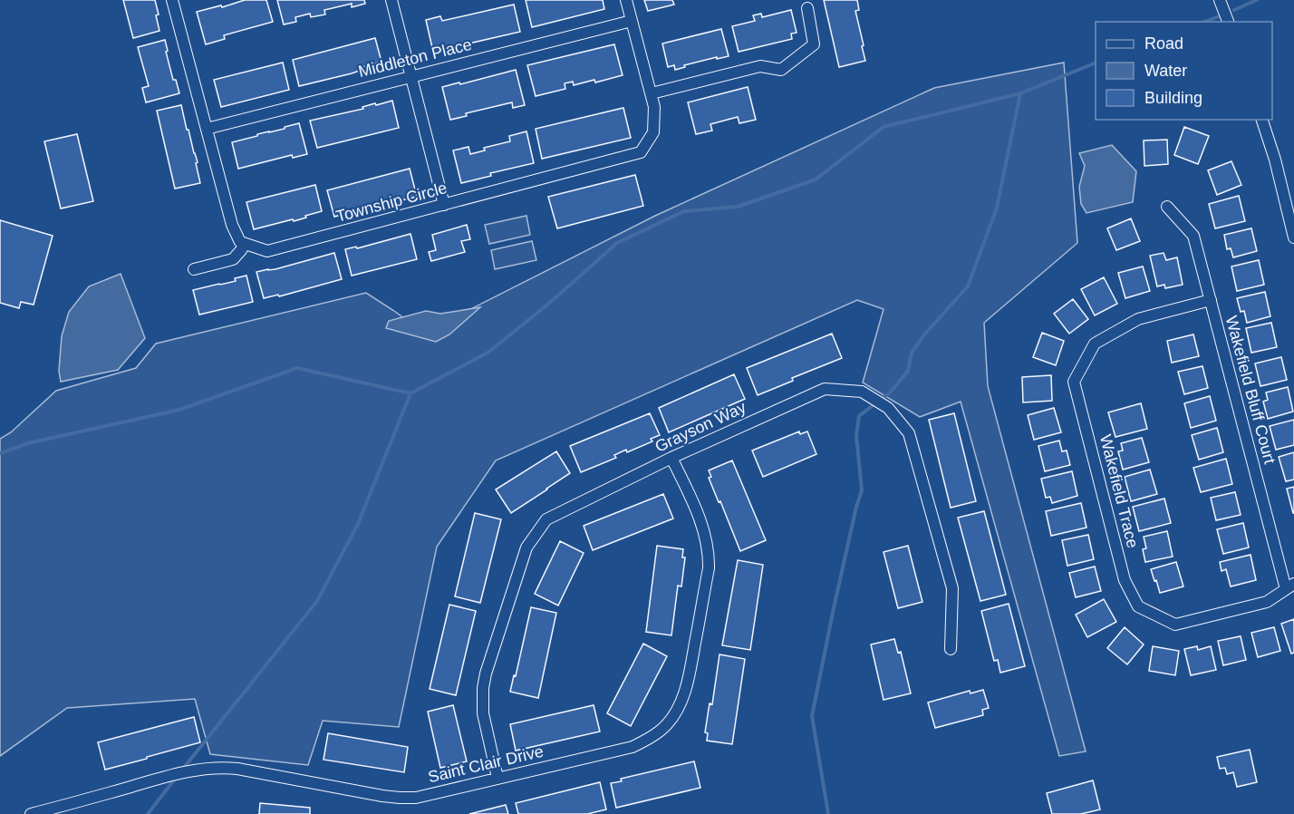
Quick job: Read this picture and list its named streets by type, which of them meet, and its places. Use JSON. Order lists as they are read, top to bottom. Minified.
{"streets":{"street":["Middleton Place","Township Circle","Wakefield Bluff Court","Grayson Way","Wakefield Trace","Saint Clair Drive"]},"crossings":[["Middleton Place","Township Circle"],["Wakefield Bluff Court","Wakefield Trace"],["Grayson Way","Saint Clair Drive"]],"legend":["Road","Water","Building"]}
